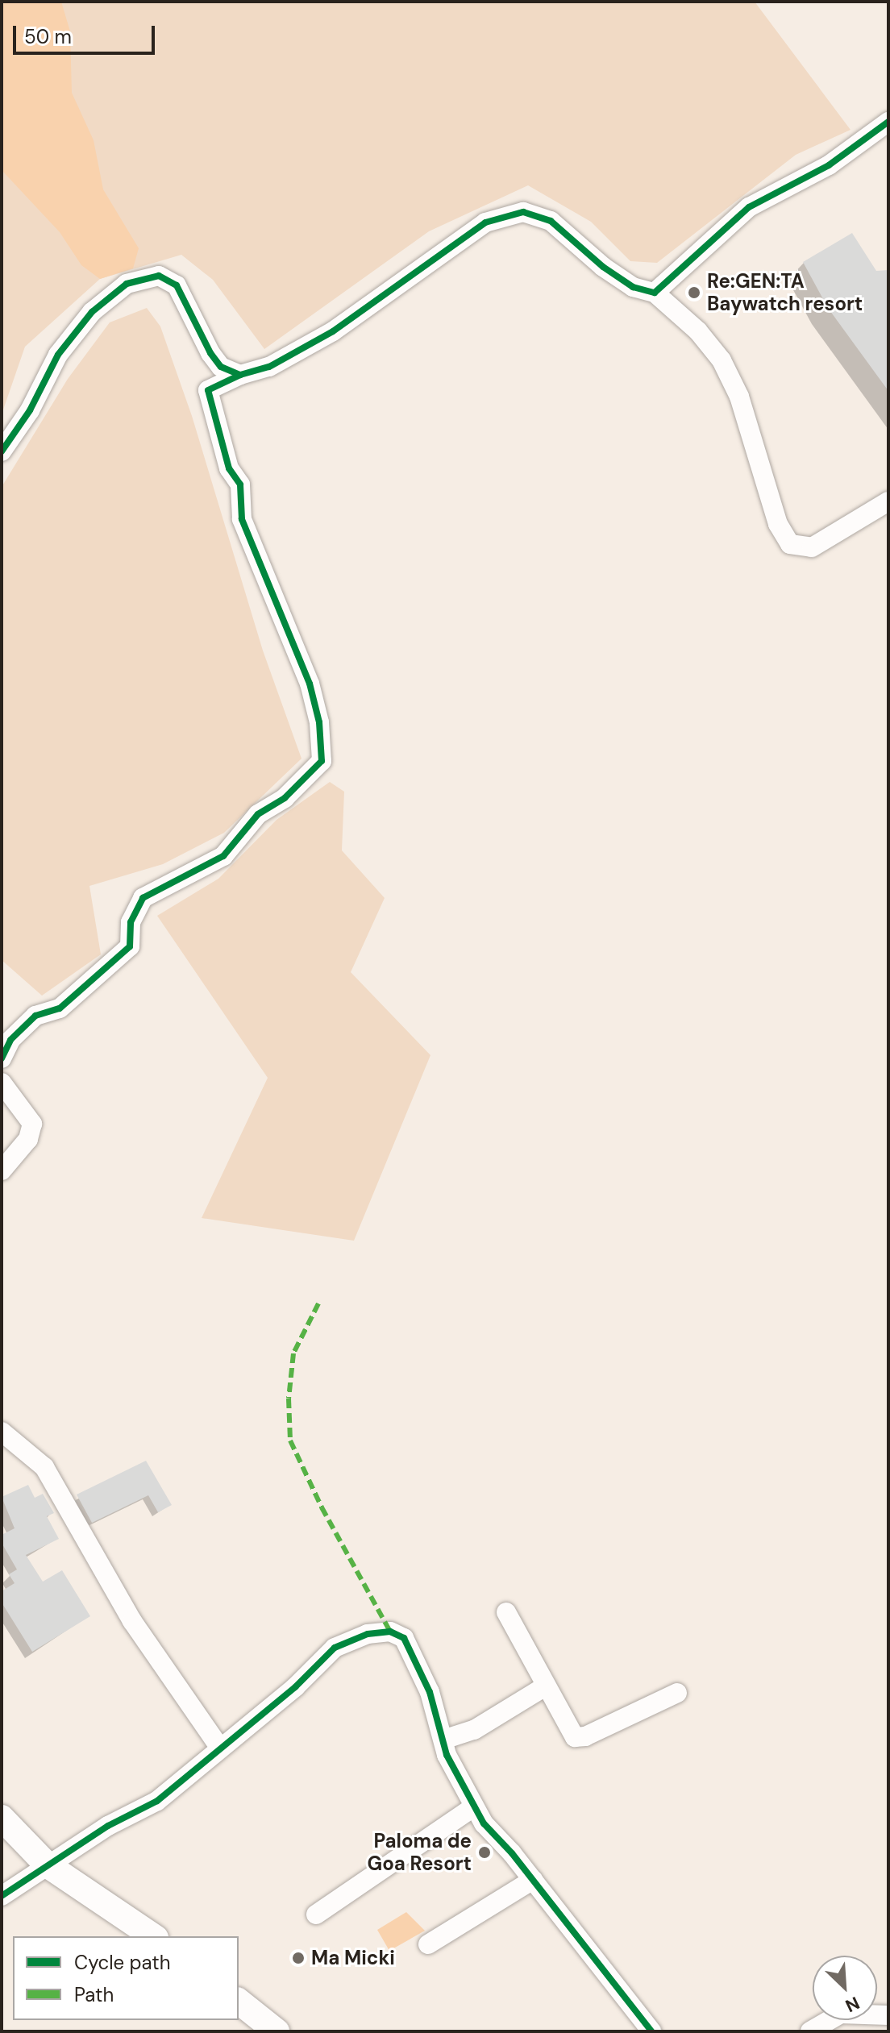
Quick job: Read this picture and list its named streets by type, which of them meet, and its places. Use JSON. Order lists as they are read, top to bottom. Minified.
{"places":["Re:GEN:TA Baywatch resort","Paloma de Goa Resort","Ma Micki"],"legend":["Cycle path","Path"],"scale_bar":"50 m","north":"bottom right"}
